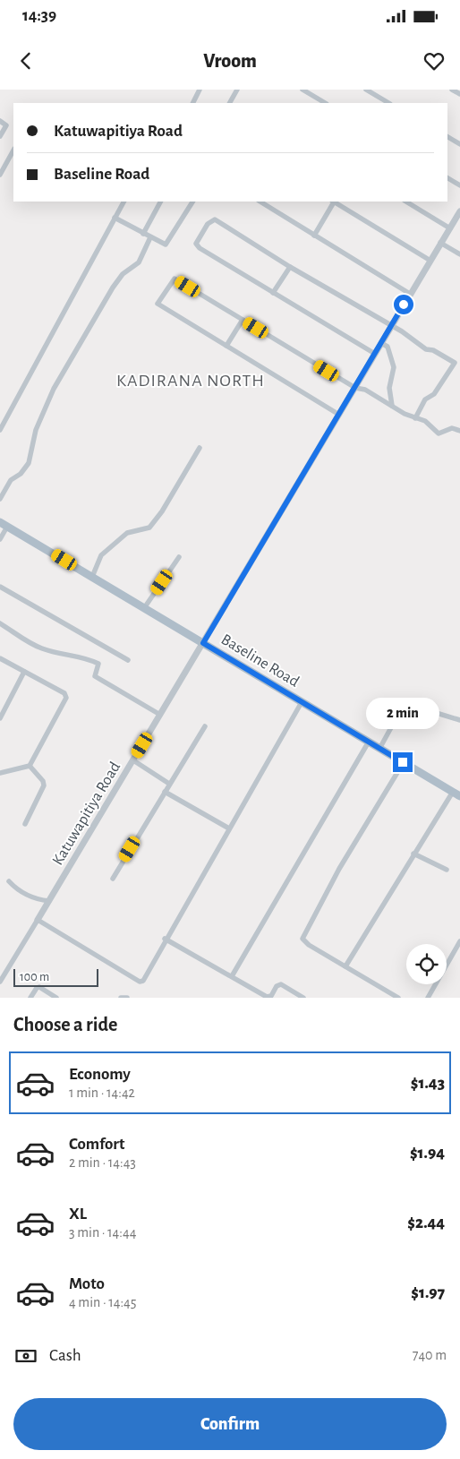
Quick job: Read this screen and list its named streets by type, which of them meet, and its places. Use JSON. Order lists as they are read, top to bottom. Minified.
{"streets":{"main road":["Baseline Road"],"street":["Katuwapitiya Road"]},"crossings":[["Baseline Road","Katuwapitiya Road"]],"districts":["KADIRANA NORTH"],"scale_bar":"100 m","page":{"status":"14:39","header":"Vroom","banner":["Katuwapitiya Road","Baseline Road"],"bubble":"2 min","scale":"100 m","heading":"Choose a ride","list":[{"name":"Economy","note":"1 min · 14:42","value":"$1.43"},{"name":"Comfort","note":"2 min · 14:43","value":"$1.94"},{"name":"XL","note":"3 min · 14:44","value":"$2.44"},{"name":"Moto","note":"4 min · 14:45","value":"$1.97"}],"pay":["Cash","740 m"],"buttons":"Confirm"}}
